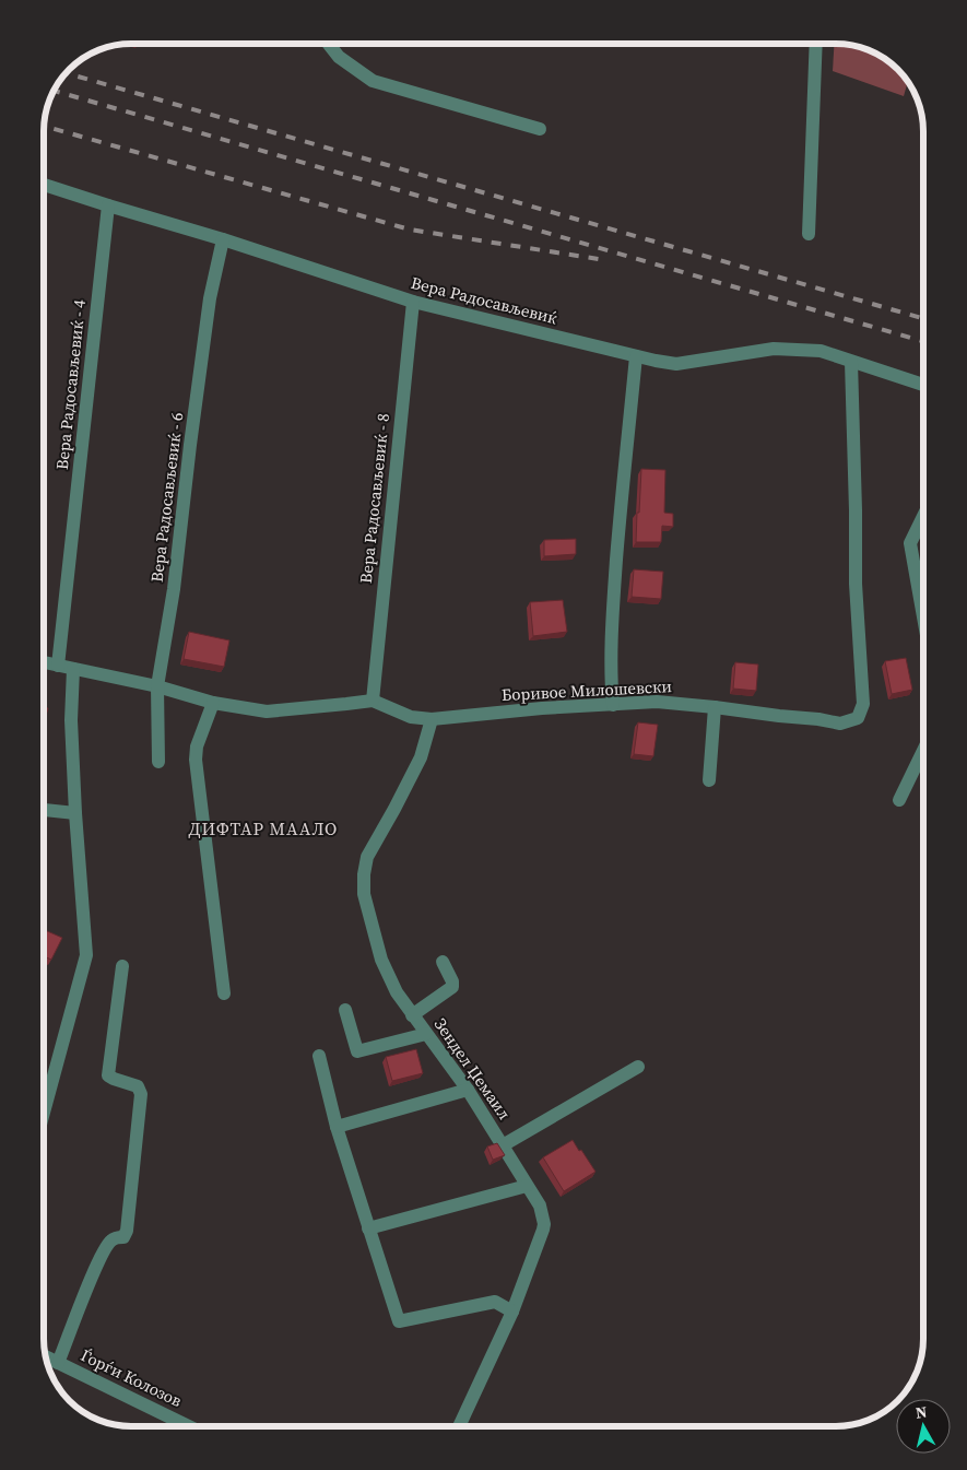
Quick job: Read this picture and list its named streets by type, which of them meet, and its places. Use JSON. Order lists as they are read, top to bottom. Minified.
{"streets":{"street":["Вера Радосављевиќ","Вера Радосављевиќ - 4","Вера Радосављевиќ - 6","Вера Радосављевиќ - 8","Боривое Милошевски","Зендел Џемаил","Ѓорѓи Колозов"]},"crossings":[["Вера Радосављевиќ","Вера Радосављевиќ - 4"],["Вера Радосављевиќ","Вера Радосављевиќ - 6"],["Вера Радосављевиќ","Вера Радосављевиќ - 8"],["Вера Радосављевиќ","Боривое Милошевски"],["Вера Радосављевиќ - 8","Боривое Милошевски"],["Боривое Милошевски","Зендел Џемаил"]],"districts":["ДИФТАР МААЛО"],"north":"top"}
